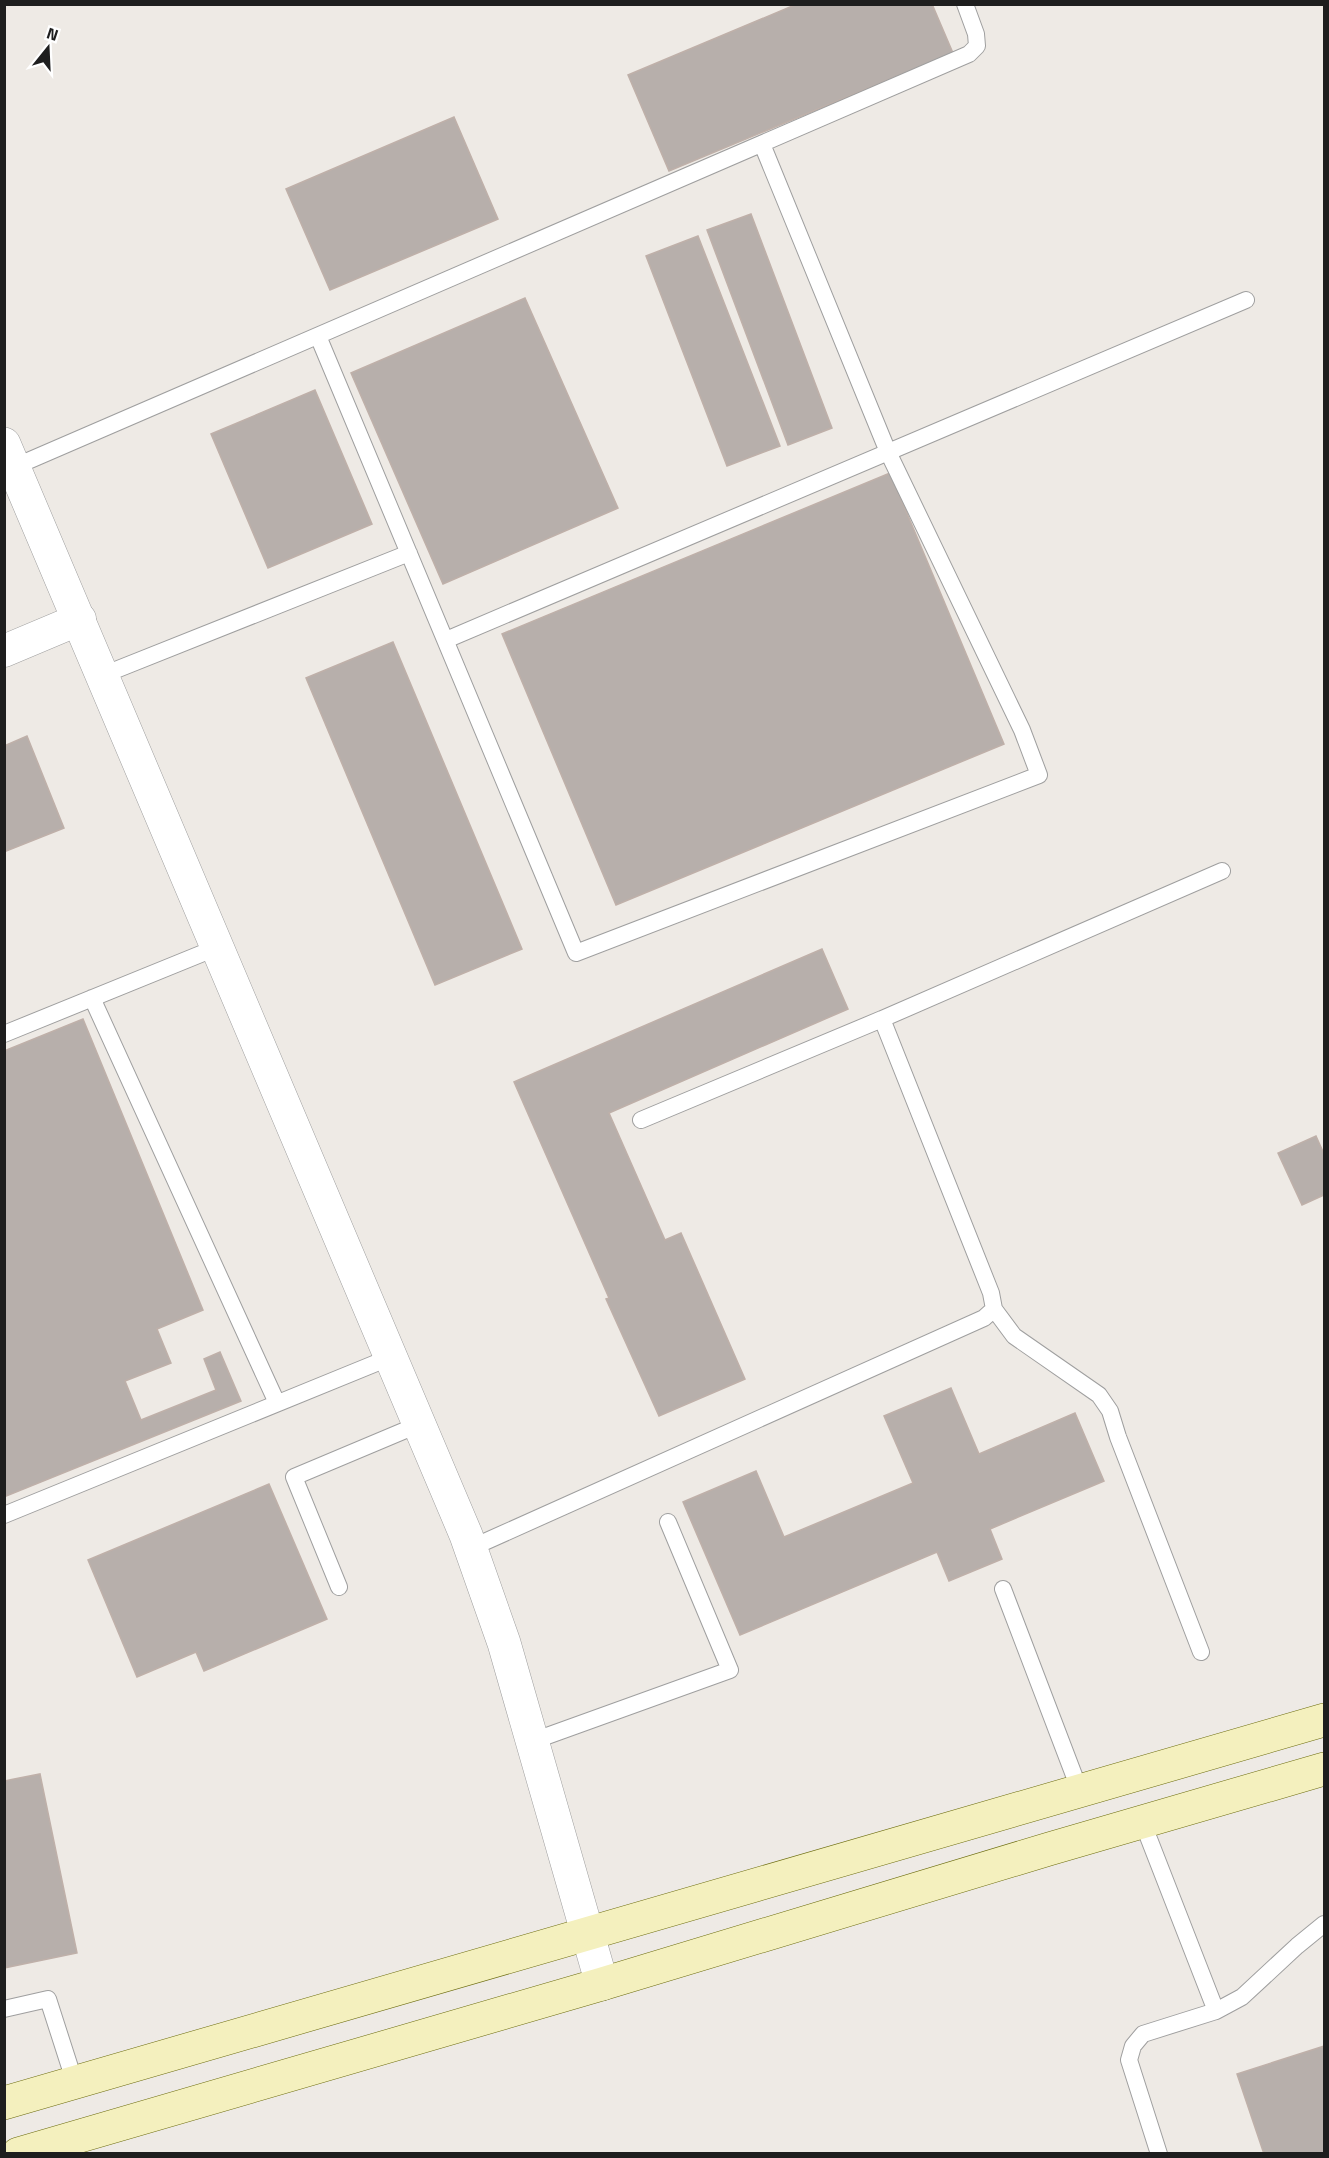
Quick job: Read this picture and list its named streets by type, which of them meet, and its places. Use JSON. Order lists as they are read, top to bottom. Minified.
{"north":"top"}
